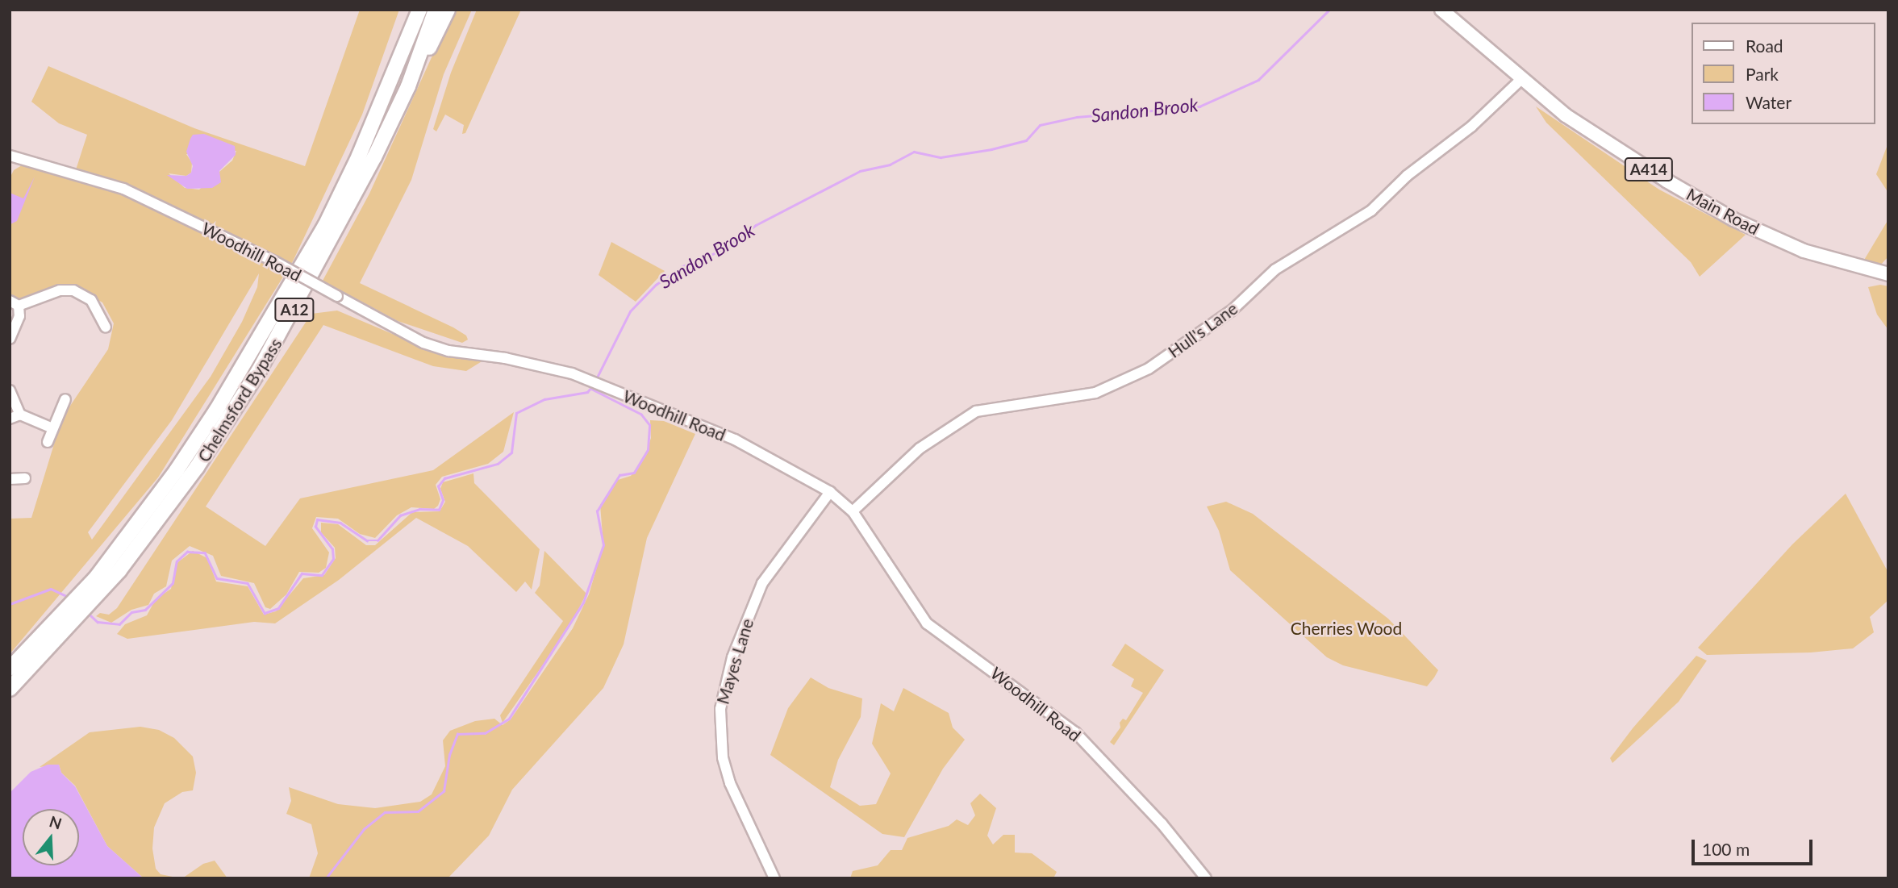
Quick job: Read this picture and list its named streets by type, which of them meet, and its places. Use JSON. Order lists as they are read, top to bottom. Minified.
{"streets":{"highway":["A12","Chelmsford Bypass"],"main road":["A414","Main Road"],"street":["Woodhill Road","Hull's Lane","Mayes Lane"]},"crossings":[["Main Road","Hull's Lane"],["Woodhill Road","Hull's Lane"],["Woodhill Road","Mayes Lane"],["A12","Chelmsford Bypass"]],"water":["Sandon Brook"],"parks":["Cherries Wood"],"legend":["Road","Park","Water"],"scale_bar":"100 m","north":"top"}
